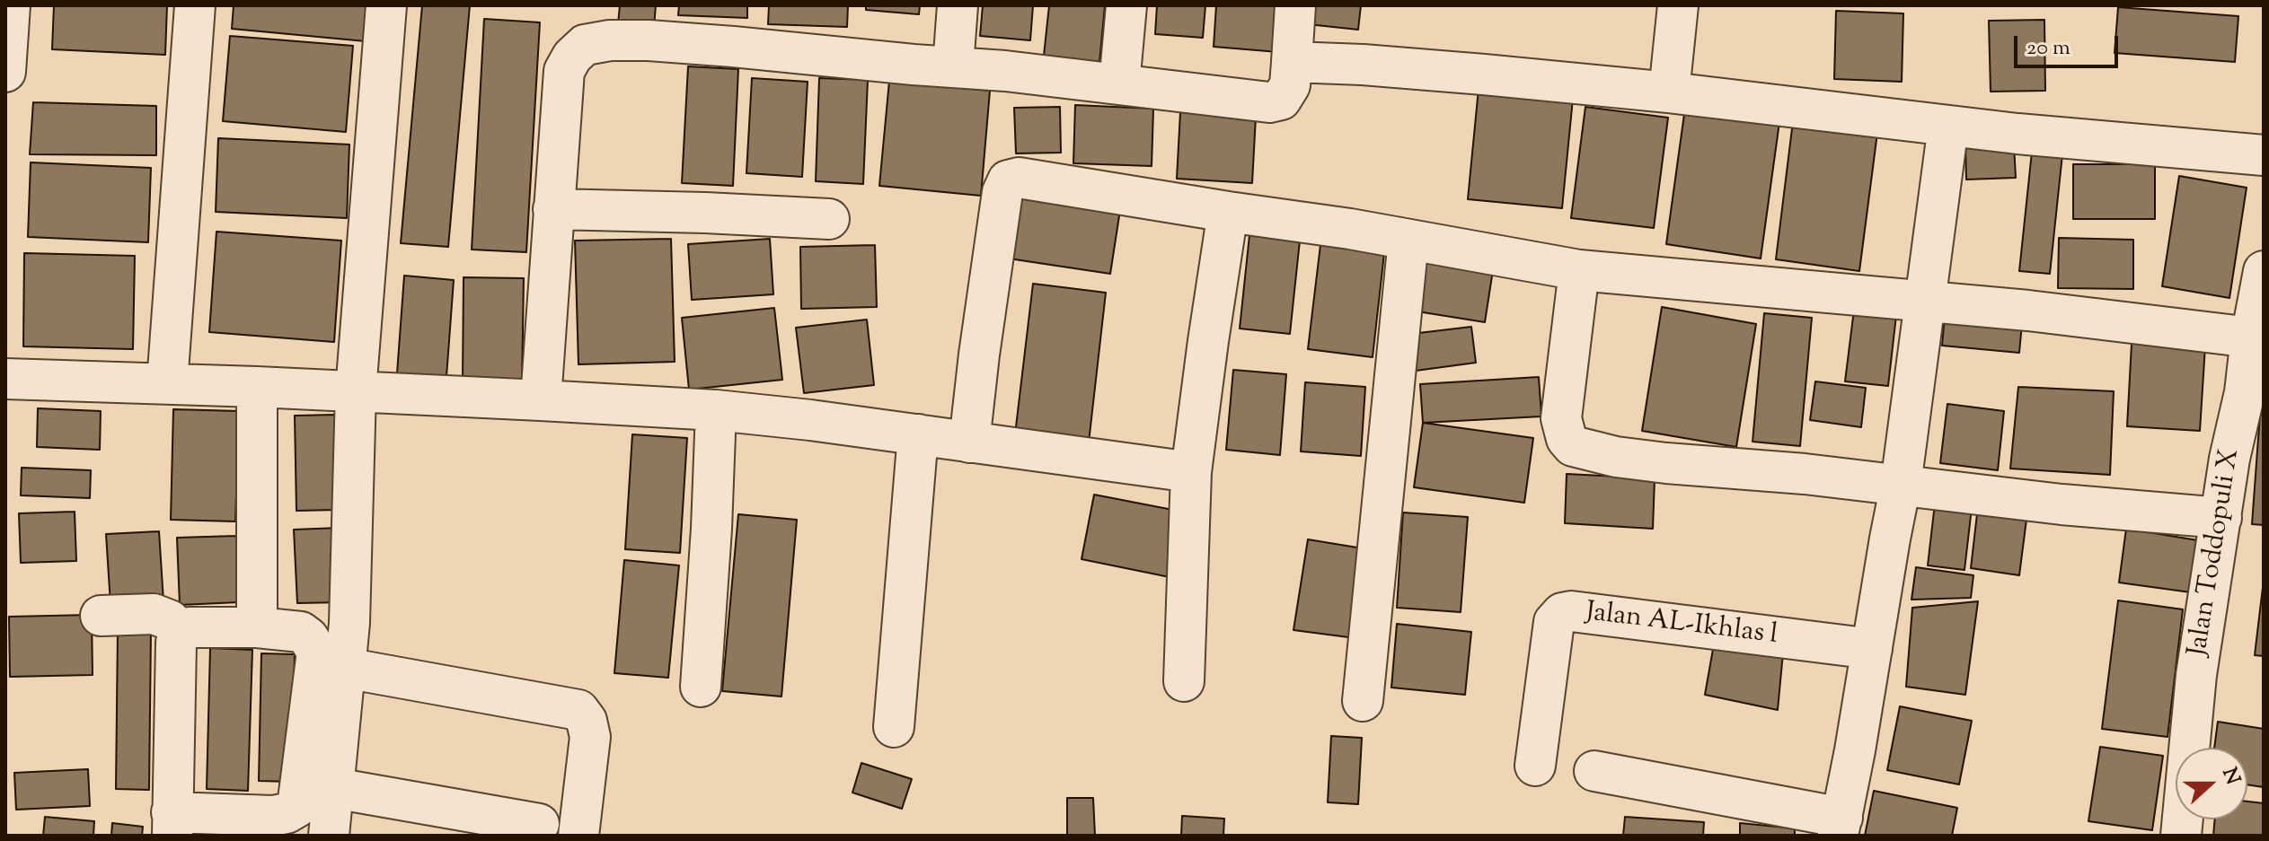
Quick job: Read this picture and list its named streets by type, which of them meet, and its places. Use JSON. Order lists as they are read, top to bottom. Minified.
{"streets":{"street":["Jalan Toddopuli X","Jalan AL-Ikhlas l"]},"scale_bar":"20 m","north":"right"}
